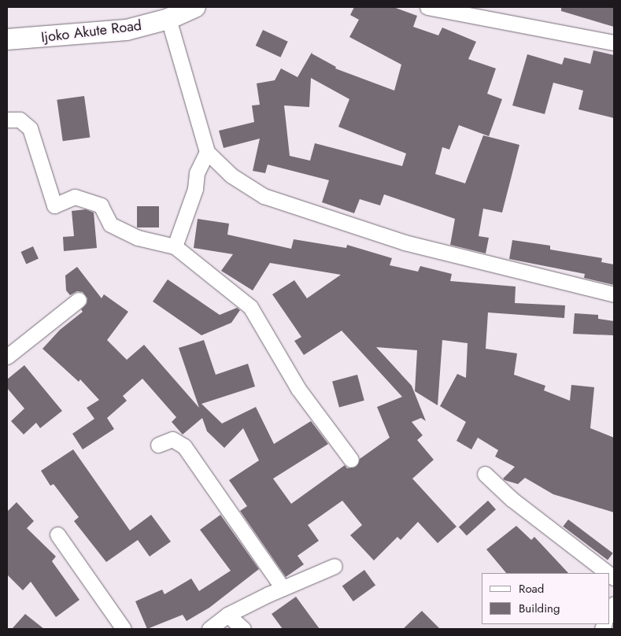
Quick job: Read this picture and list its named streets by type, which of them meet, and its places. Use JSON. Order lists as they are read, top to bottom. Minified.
{"streets":{"main road":["Ijoko Akute Road"]},"legend":["Road","Building"]}
